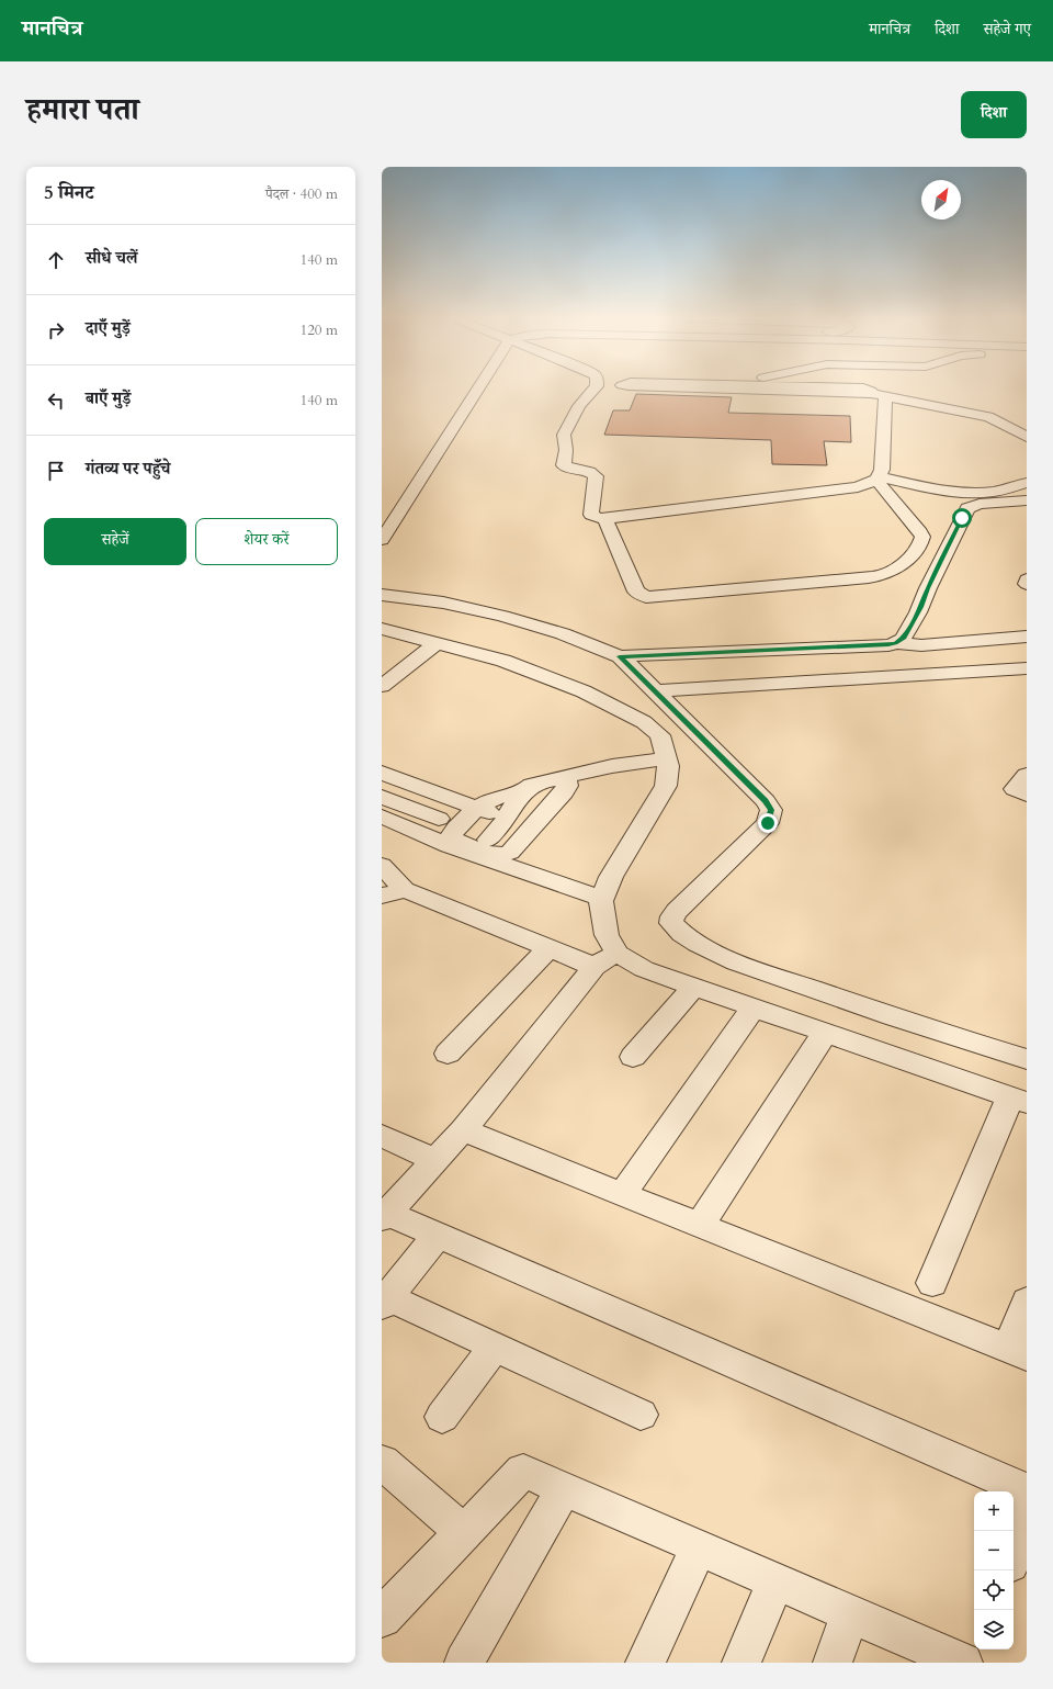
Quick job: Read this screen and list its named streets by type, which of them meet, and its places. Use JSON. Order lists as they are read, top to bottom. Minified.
{"north":"top right","page":{"header":"मानचित्र","nav":["मानचित्र","दिशा","सहेजे गए"],"title":"हमारा पता","buttons":["दिशा",["सहेजें","शेयर करें"]],"heading":["5 मिनट","पैदल · 400 m"],"list":[["सीधे चलें","140 m"],["दाएँ मुड़ें","120 m"],["बाएँ मुड़ें","140 m"],"गंतव्य पर पहुँचे"],"map_buttons":["+","−"]}}
